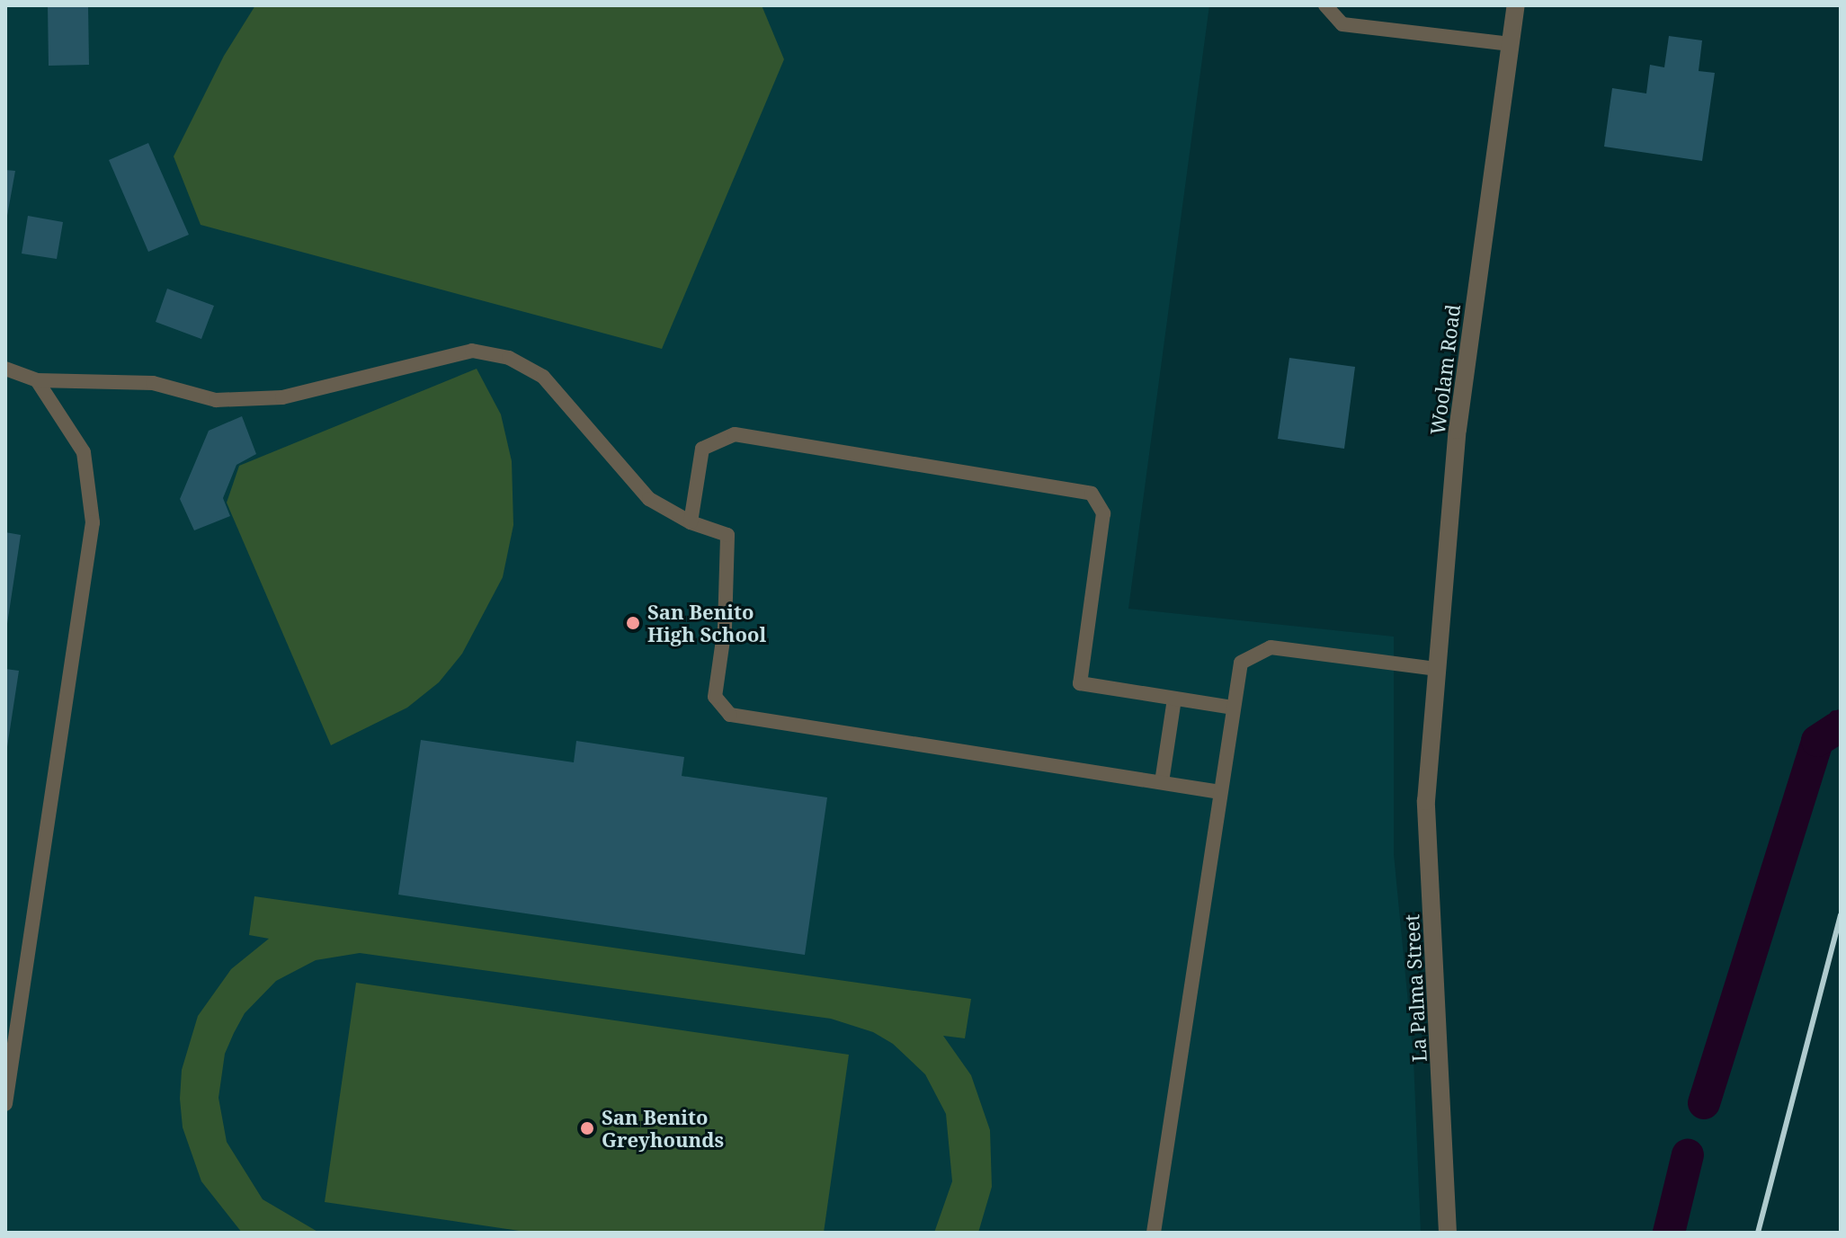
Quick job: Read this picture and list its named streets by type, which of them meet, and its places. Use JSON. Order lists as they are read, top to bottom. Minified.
{"streets":{"street":["Woolam Road","La Palma Street"]},"crossings":[["Woolam Road","La Palma Street"]],"places":["San Benito High School","San Benito Greyhounds"]}
